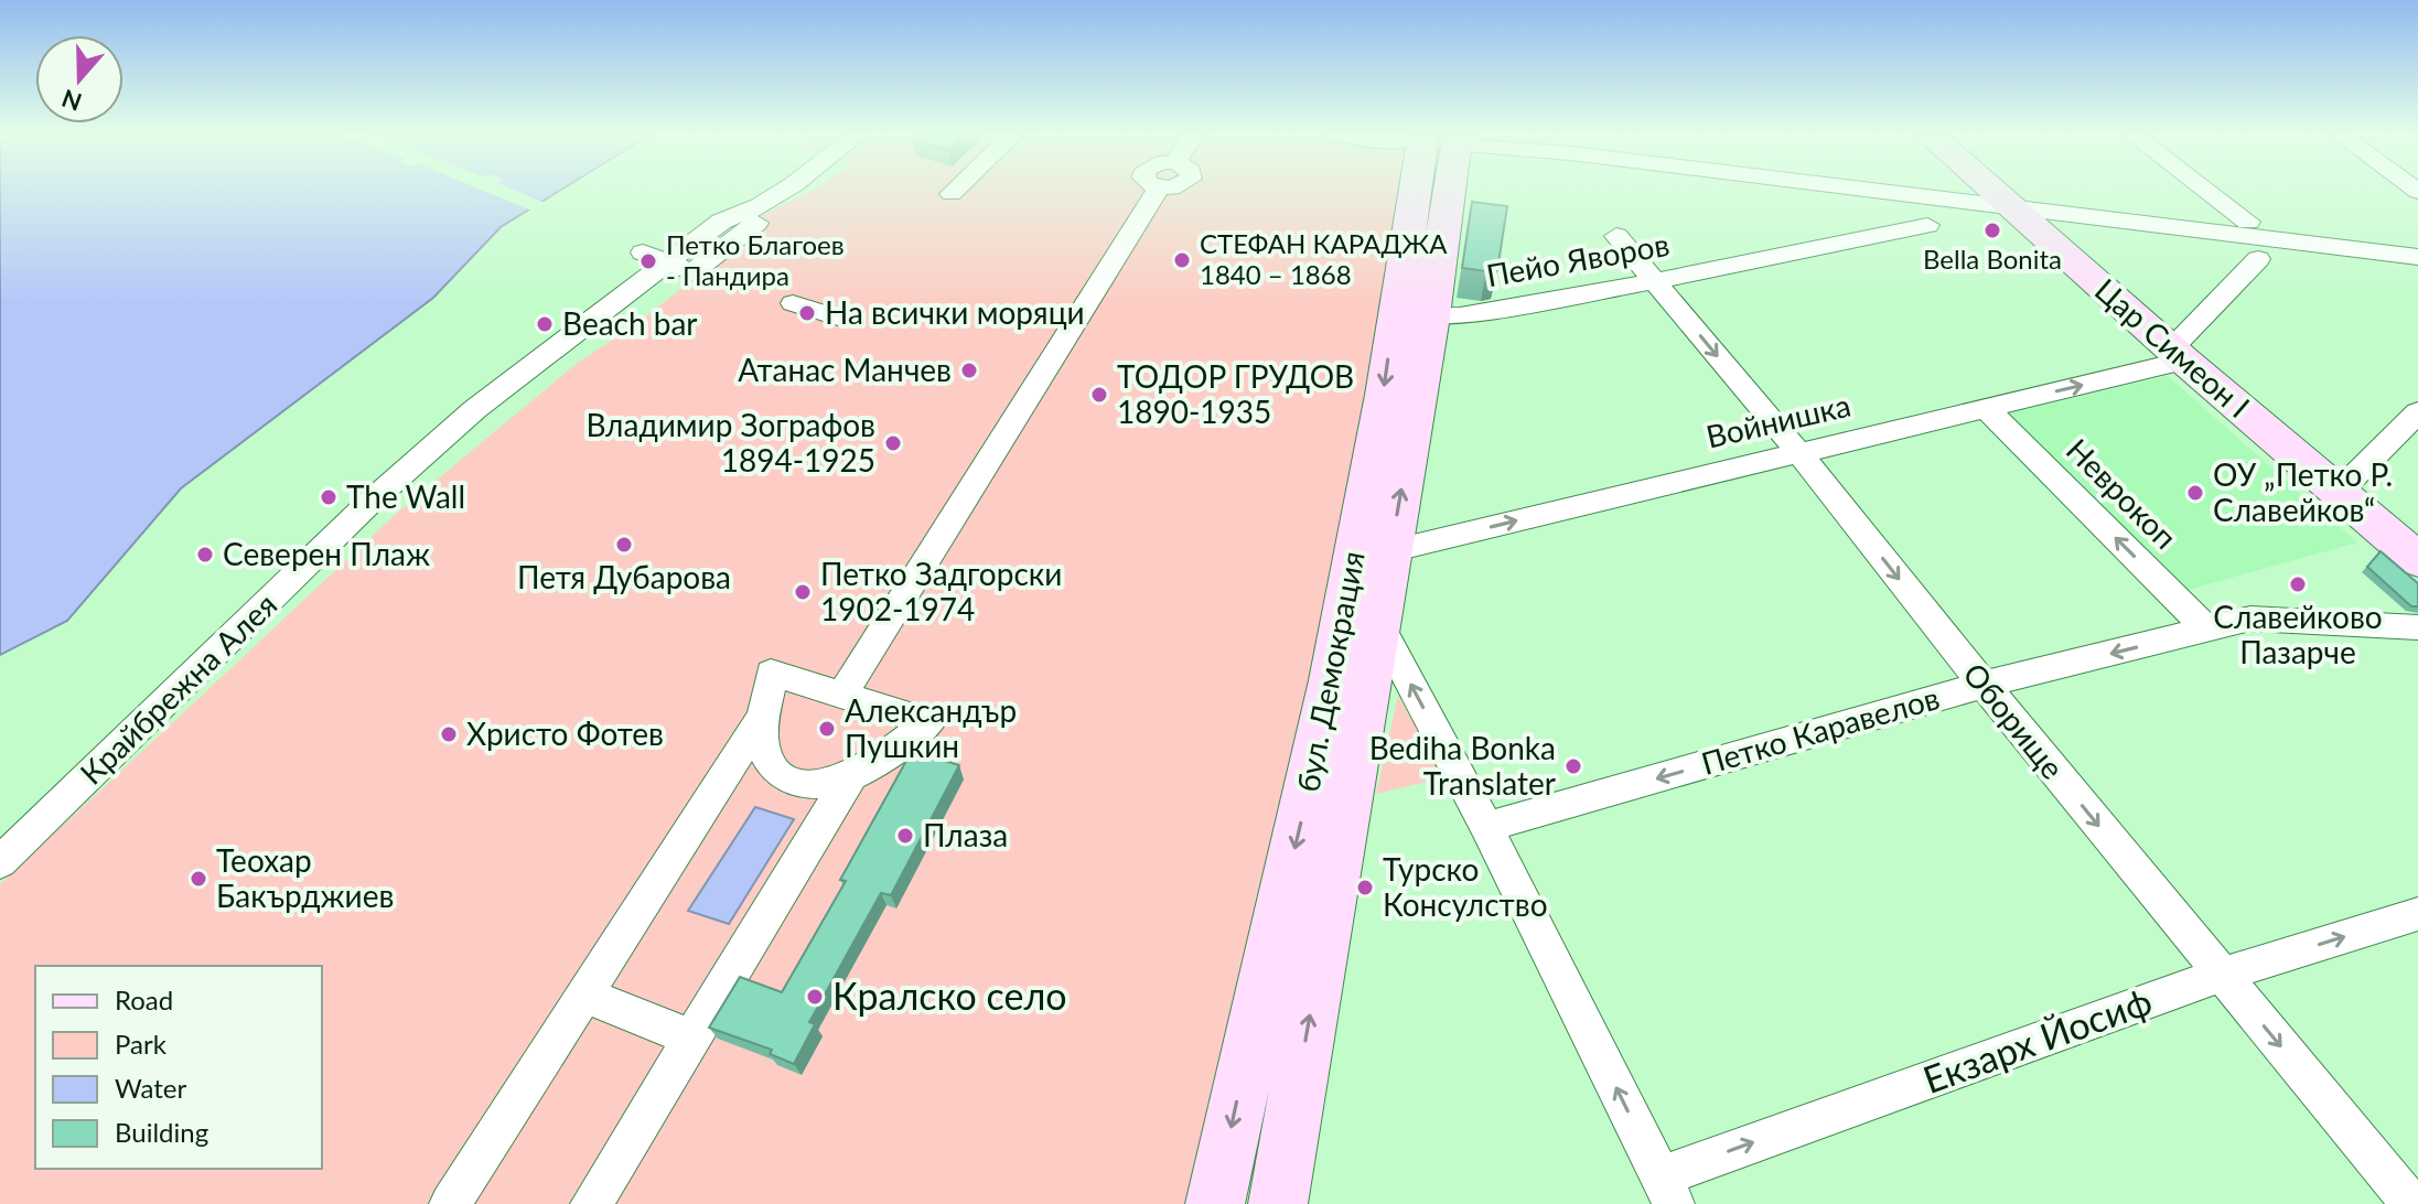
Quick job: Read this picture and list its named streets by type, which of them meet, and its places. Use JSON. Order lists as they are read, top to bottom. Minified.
{"streets":{"main road":["Цар Симеон I","бул. Демокрация"],"street":["Пейо Яворов","Войнишка","Неврокоп","Крайбрежна Алея","Оборище","Петко Каравелов","Екзарх Йосиф"]},"crossings":[["Пейо Яворов","бул. Демокрация"],["Пейо Яворов","Оборище"],["Цар Симеон I","Войнишка"],["Войнишка","Неврокоп"],["Войнишка","бул. Демокрация"],["Войнишка","Оборище"],["Неврокоп","Петко Каравелов"],["Оборище","Петко Каравелов"],["Оборище","Екзарх Йосиф"]],"one_way":["Неврокоп","Оборище","Петко Каравелов","Екзарх Йосиф"],"places":["Bella Bonita","СТЕФАН КАРАДЖА 1840 – 1868","Петко Благоев - Пандира","На всички моряци","Beach bar","Атанас Манчев","TOДOP ГРУДОВ 1890-1935","Владимир Зографов 1894-1925","ОУ „Петко Р. Славейков“","The Wall","Петя Дубарова","Северен Плаж","Славейково Пазарче","Петко Задгорски 1902-1974","Александър Пушкин","Христо Фотев","Bediha Bonka Translater","Плаза","Теохар Бакърджиев","Турско Консулство","Кралско село"],"legend":["Road","Park","Water","Building"],"north":"bottom"}
